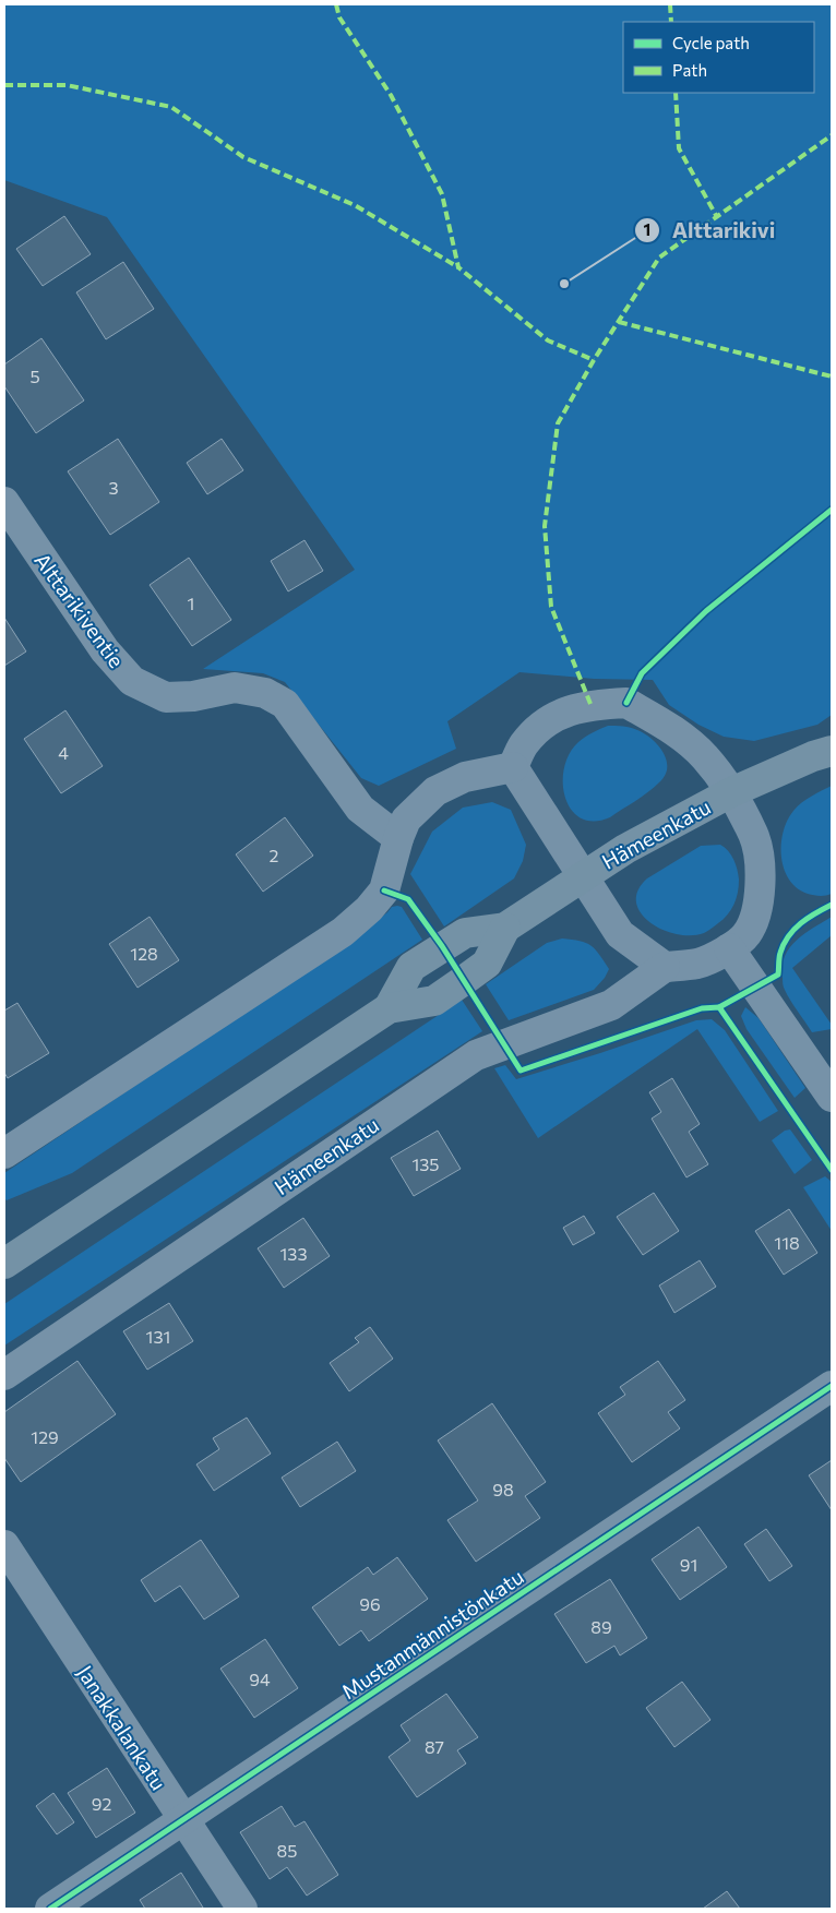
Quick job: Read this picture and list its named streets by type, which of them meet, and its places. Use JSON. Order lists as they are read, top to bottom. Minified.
{"streets":{"main road":["Hämeenkatu"],"street":["Alttarikiventie","Mustanmännistönkatu","Janakkalankatu"]},"crossings":[["Mustanmännistönkatu","Janakkalankatu"]],"places":["Alttarikivi"],"house_numbers":["5","3","1","4","2","128","135","118","133","131","129","98","91","96","89","94","87","92","85"],"legend":["Cycle path","Path"]}
